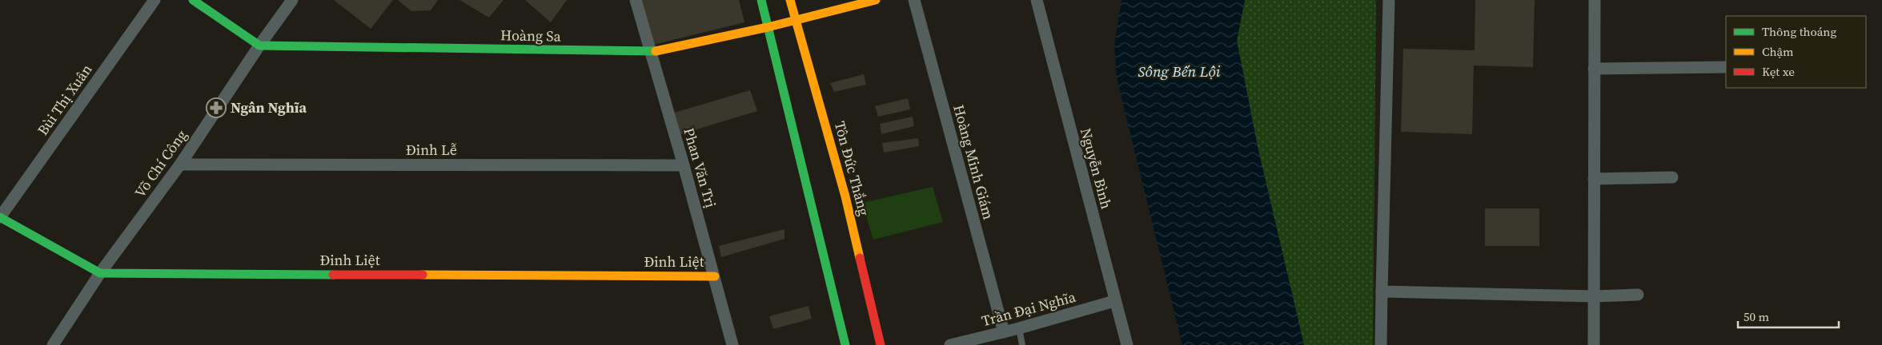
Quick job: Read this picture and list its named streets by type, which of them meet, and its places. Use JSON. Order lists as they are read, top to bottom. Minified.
{"streets":{"street":["Hoàng Sa","Bùi Thị Xuân","Đinh Lễ","Hoàng Minh Giám","Võ Chí Công","Phan Văn Trị","Tôn Đức Thắng","Nguyễn Bình","Đinh Liệt","Trần Đại Nghĩa"]},"crossings":[["Hoàng Sa","Võ Chí Công"],["Hoàng Sa","Phan Văn Trị"],["Hoàng Sa","Tôn Đức Thắng"],["Bùi Thị Xuân","Đinh Liệt"],["Đinh Lễ","Võ Chí Công"],["Đinh Lễ","Phan Văn Trị"],["Hoàng Minh Giám","Trần Đại Nghĩa"],["Võ Chí Công","Đinh Liệt"],["Phan Văn Trị","Đinh Liệt"],["Nguyễn Bình","Trần Đại Nghĩa"]],"water":["Sông Bến Lội"],"places":{"pharmacy":["Ngân Nghĩa"]},"legend":["Thông thoáng","Chậm","Kẹt xe"],"scale_bar":"50 m"}
